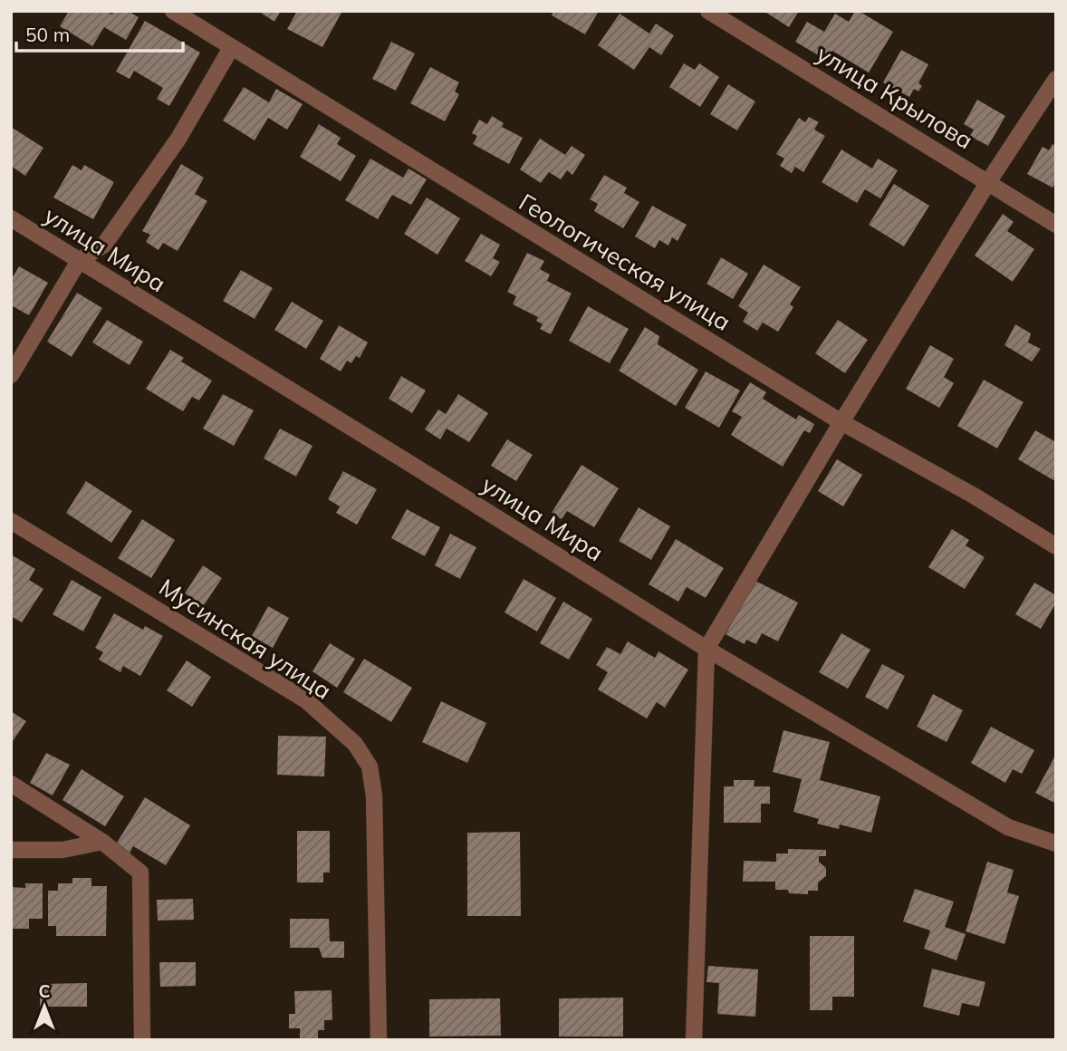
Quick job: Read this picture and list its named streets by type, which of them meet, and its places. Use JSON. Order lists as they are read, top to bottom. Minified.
{"streets":{"street":["улица Крылова","улица Мира","Геологическая улица","Мусинская улица"]},"scale_bar":"50 m","north":"top"}
